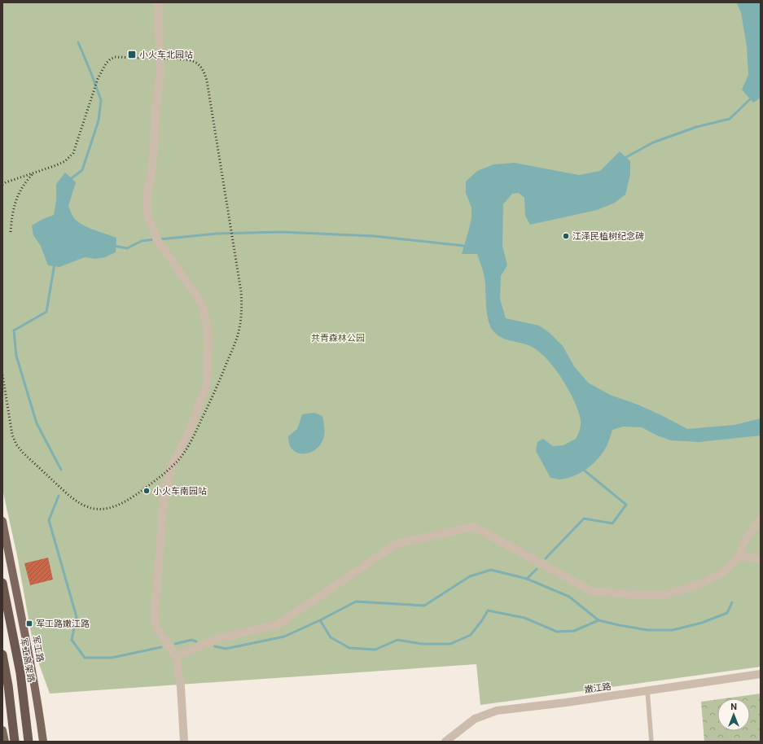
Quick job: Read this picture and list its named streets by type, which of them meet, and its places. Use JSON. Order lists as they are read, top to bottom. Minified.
{"streets":{"highway":["军工高架路"],"main road":["军工路"],"street":["嫩江路"]},"parks":["共青森林公园"],"places":{"transit":["小火车北园站","军工路嫩江路"],"other":["江泽民植树纪念碑","小火车南园站"]},"north":"top"}
